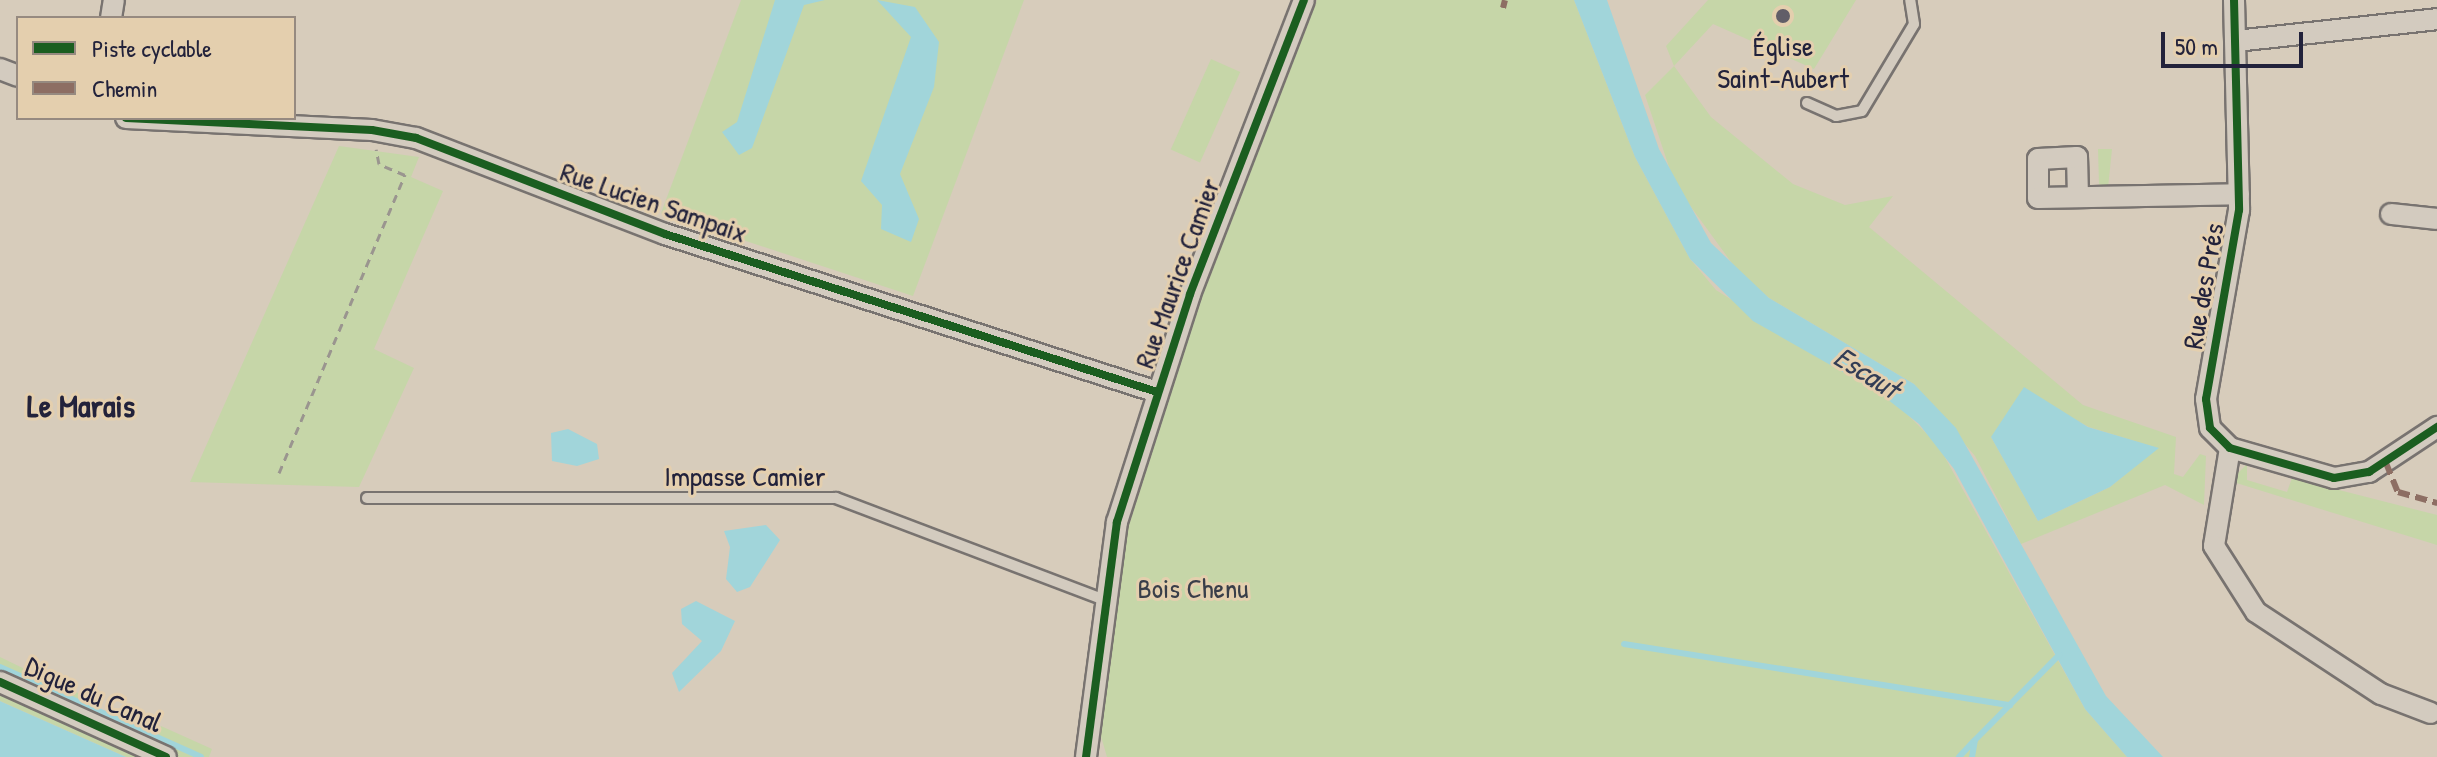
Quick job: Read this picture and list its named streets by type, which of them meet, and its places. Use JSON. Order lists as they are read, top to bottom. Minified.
{"streets":{"street":["Rue Lucien Sampaix","Rue Maurice Camier","Rue des Prés","Digue du Canal"],"lane":["Impasse Camier"]},"crossings":[["Rue Lucien Sampaix","Rue Maurice Camier"],["Rue Maurice Camier","Impasse Camier"]],"districts":["Le Marais"],"water":["Escaut"],"parks":["Bois Chenu"],"places":["Église Saint-Aubert"],"legend":["Piste cyclable","Chemin"],"scale_bar":"50 m"}
